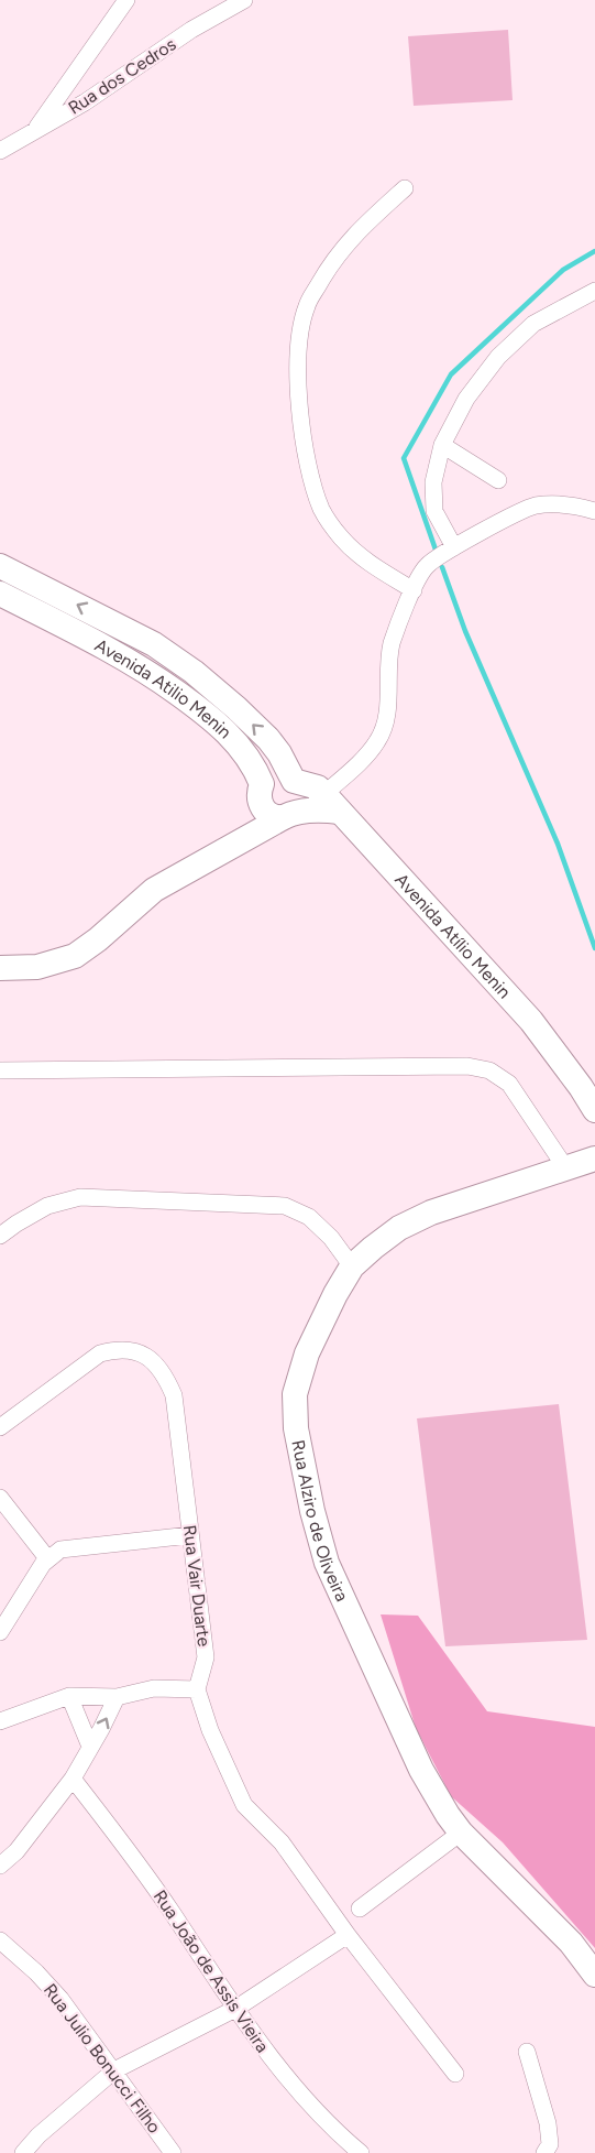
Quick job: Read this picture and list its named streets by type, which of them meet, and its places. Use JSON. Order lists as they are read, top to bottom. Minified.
{"streets":{"street":["Rua dos Cedros","Avenida Atilio Menin","Avenida Atílio Menin","Rua Alziro de Oliveira","Rua Vair Duarte","Rua João de Assis Vieira","Rua Julio Bonucci Filho"]},"crossings":[["Avenida Atilio Menin","Avenida Atílio Menin"]]}
